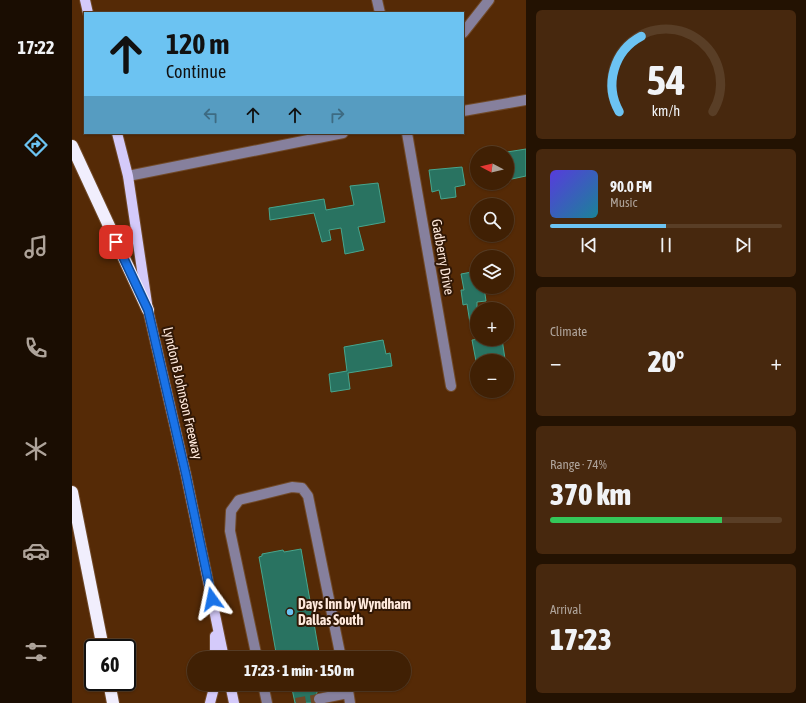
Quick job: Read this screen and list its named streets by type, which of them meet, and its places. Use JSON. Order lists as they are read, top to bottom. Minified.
{"streets":{"main road":["Lyndon B Johnson Freeway"],"street":["Gadberry Drive"]},"places":["Days Inn by Wyndham Dallas South"],"north":"left","page":{"tabs":"17:22","turn":["120 m","Continue"],"map_buttons":["+","−"],"song":["90.0 FM","Music"],"tile":["Climate",["Range · 74%","370 km"],["Arrival","17:23"]],"heat":["−","20°","+"],"limit":"60","trip":"17:23 · 1 min · 150 m","gauge":["54","km/h"]}}
